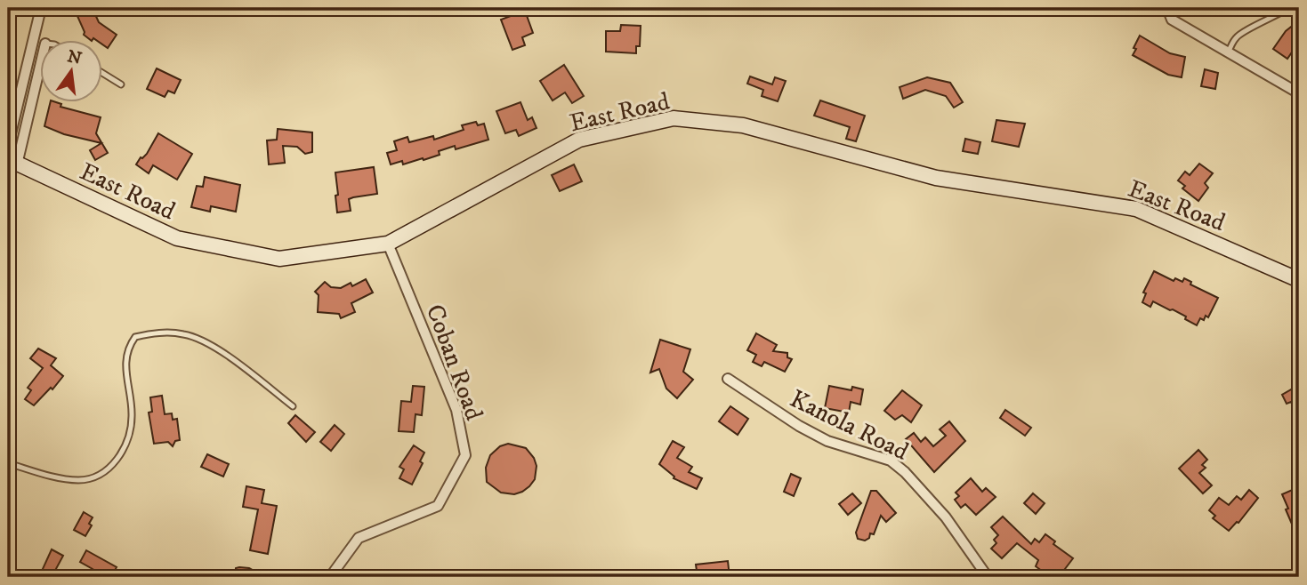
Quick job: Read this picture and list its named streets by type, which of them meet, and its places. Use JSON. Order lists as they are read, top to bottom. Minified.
{"streets":{"street":["East Road","Coban Road","Kanola Road"]},"crossings":[["East Road","Coban Road"]],"north":"top"}
